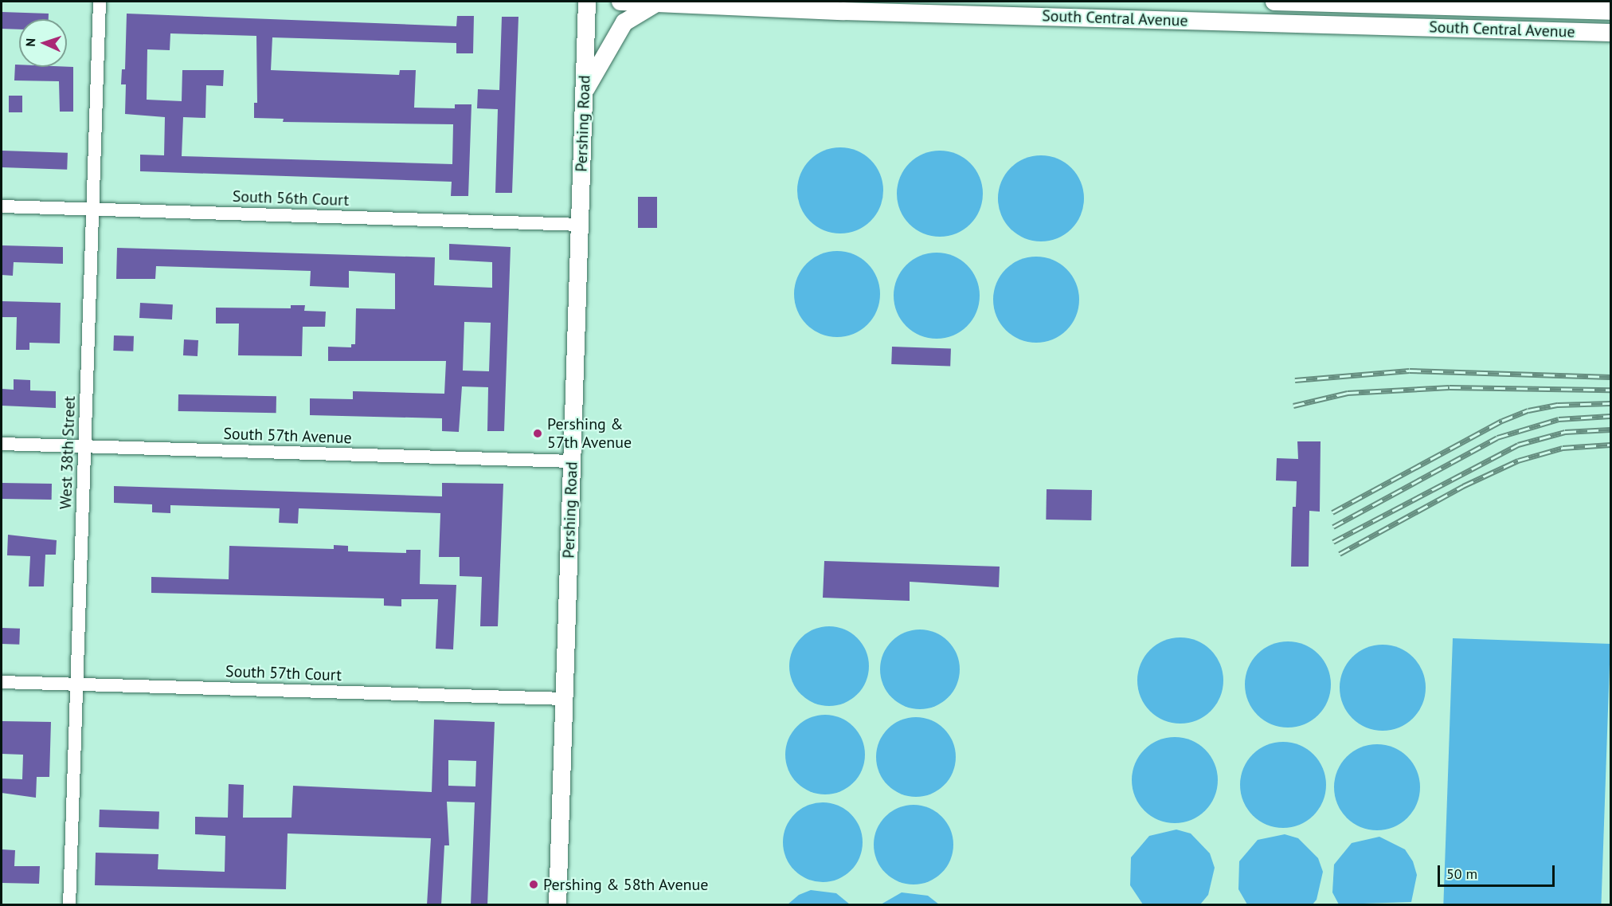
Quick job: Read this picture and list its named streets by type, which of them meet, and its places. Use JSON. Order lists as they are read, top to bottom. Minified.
{"streets":{"main road":["South Central Avenue","Pershing Road"],"street":["South 56th Court","South 57th Avenue","West 38th Street","South 57th Court"]},"crossings":[["Pershing Road","South 56th Court"],["Pershing Road","South 57th Avenue"],["Pershing Road","South 57th Court"],["South 56th Court","West 38th Street"],["South 57th Avenue","West 38th Street"],["West 38th Street","South 57th Court"]],"places":["Pershing & 57th Avenue","Pershing & 58th Avenue"],"scale_bar":"50 m","north":"left"}
